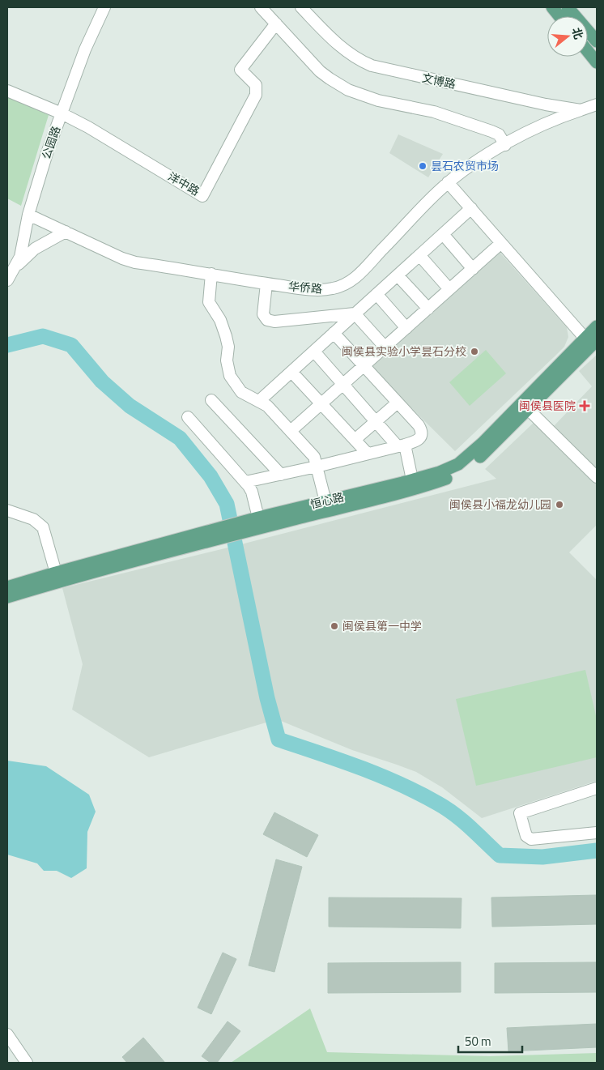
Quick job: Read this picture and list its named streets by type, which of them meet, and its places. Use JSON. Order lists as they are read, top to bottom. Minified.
{"streets":{"main road":["恒心路"],"street":["文博路","公园路","洋中路","华侨路"]},"crossings":[["文博路","华侨路"],["公园路","洋中路"],["公园路","华侨路"]],"places":{"other":["昙石农贸市场","闽侯县实验小学昙石分校","闽侯县小福龙幼儿园","闽侯县第一中学"],"health":["闽侯县医院"]},"scale_bar":"50 m","north":"right"}
